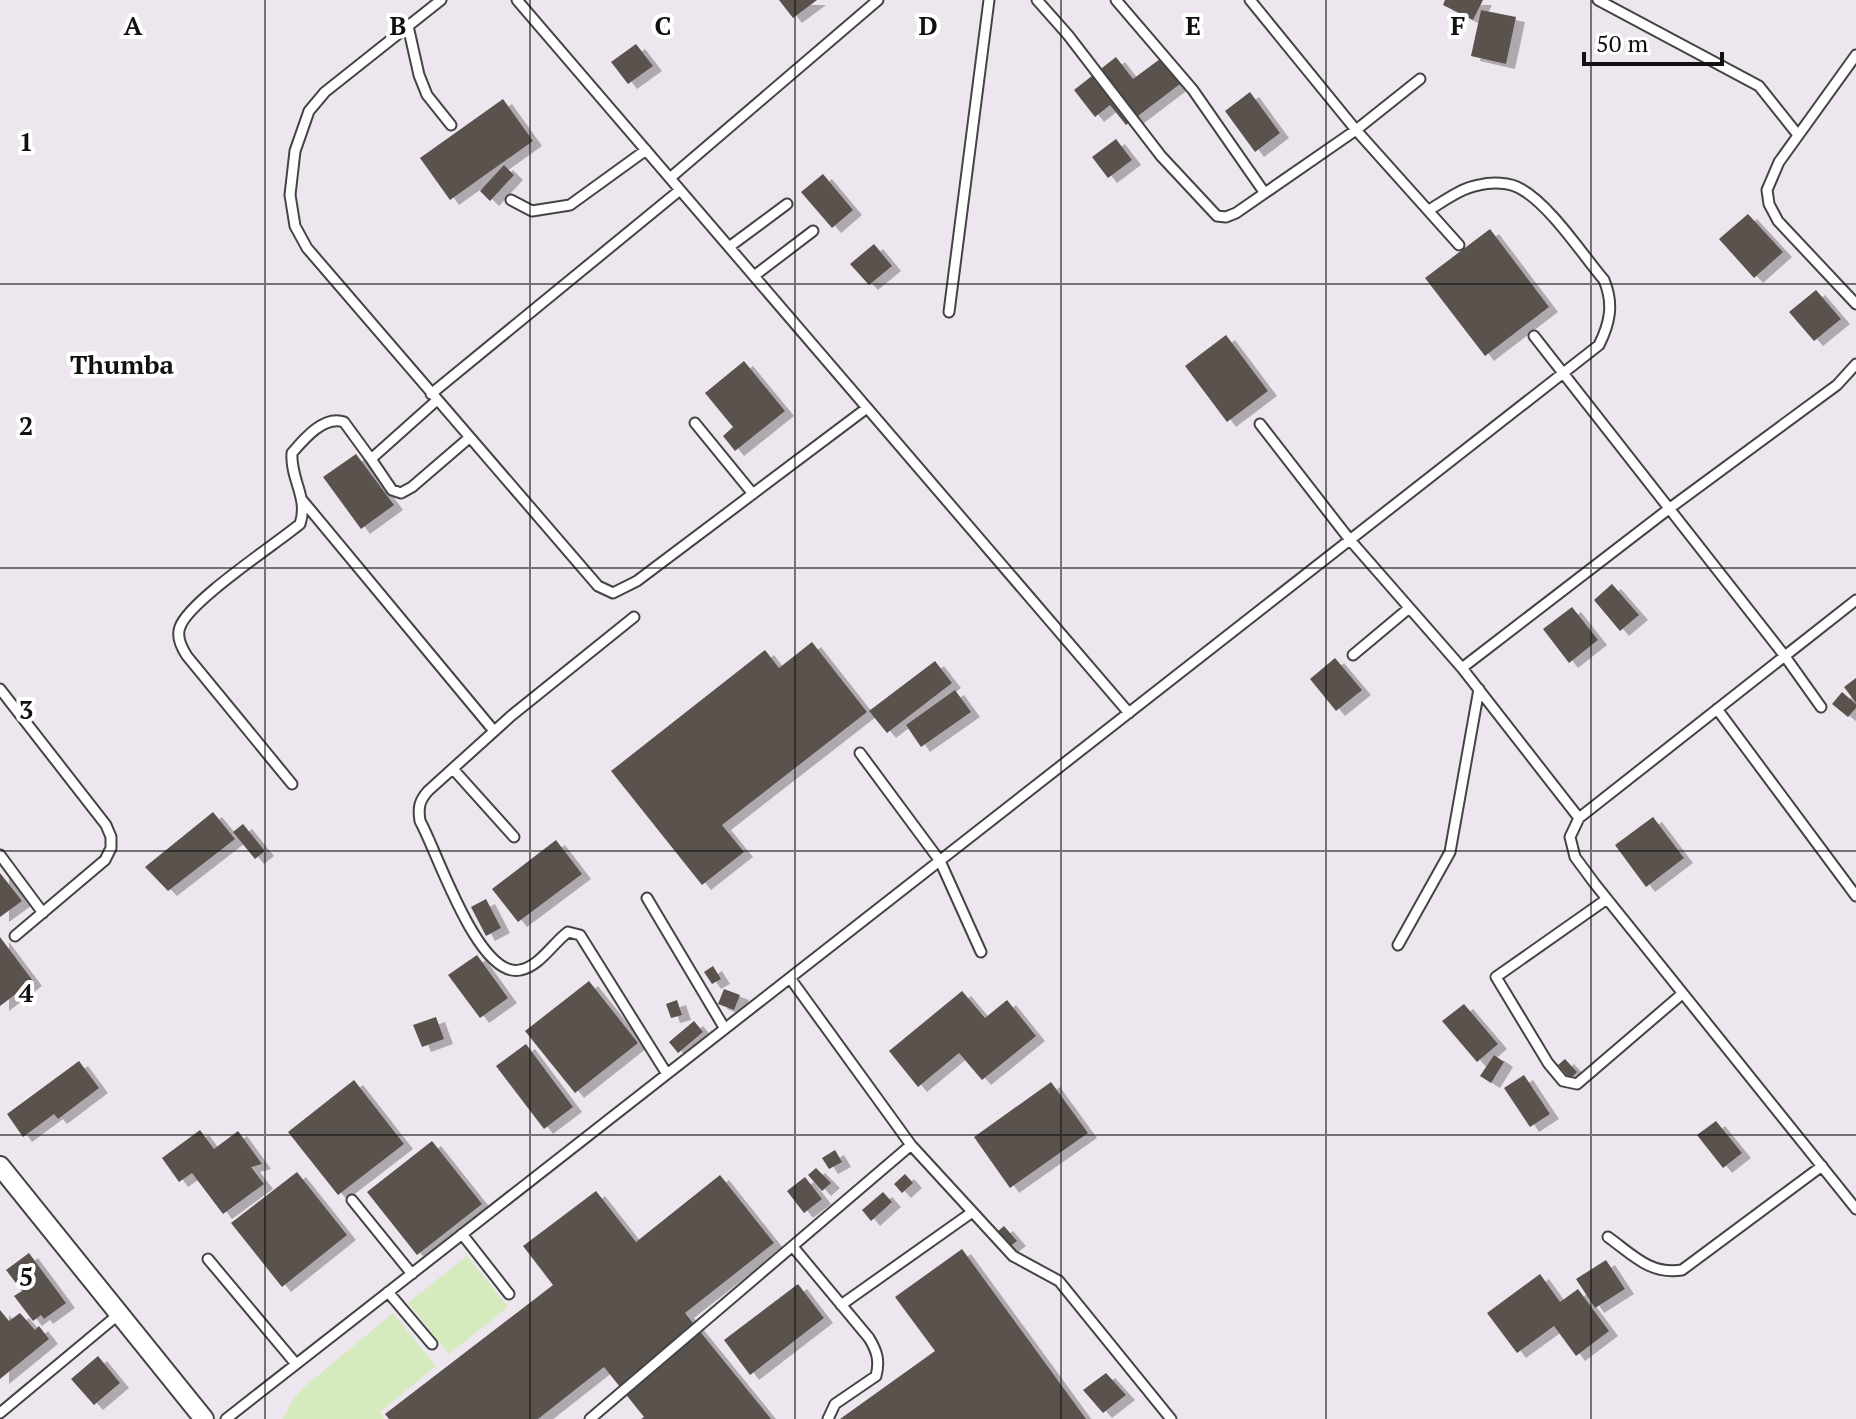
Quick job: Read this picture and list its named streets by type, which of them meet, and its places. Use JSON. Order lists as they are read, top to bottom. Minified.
{"districts":["Thumba"],"scale_bar":"50 m","grid":{"columns":["A","B","C","D","E","F"],"rows":["1","2","3","4","5"]}}
